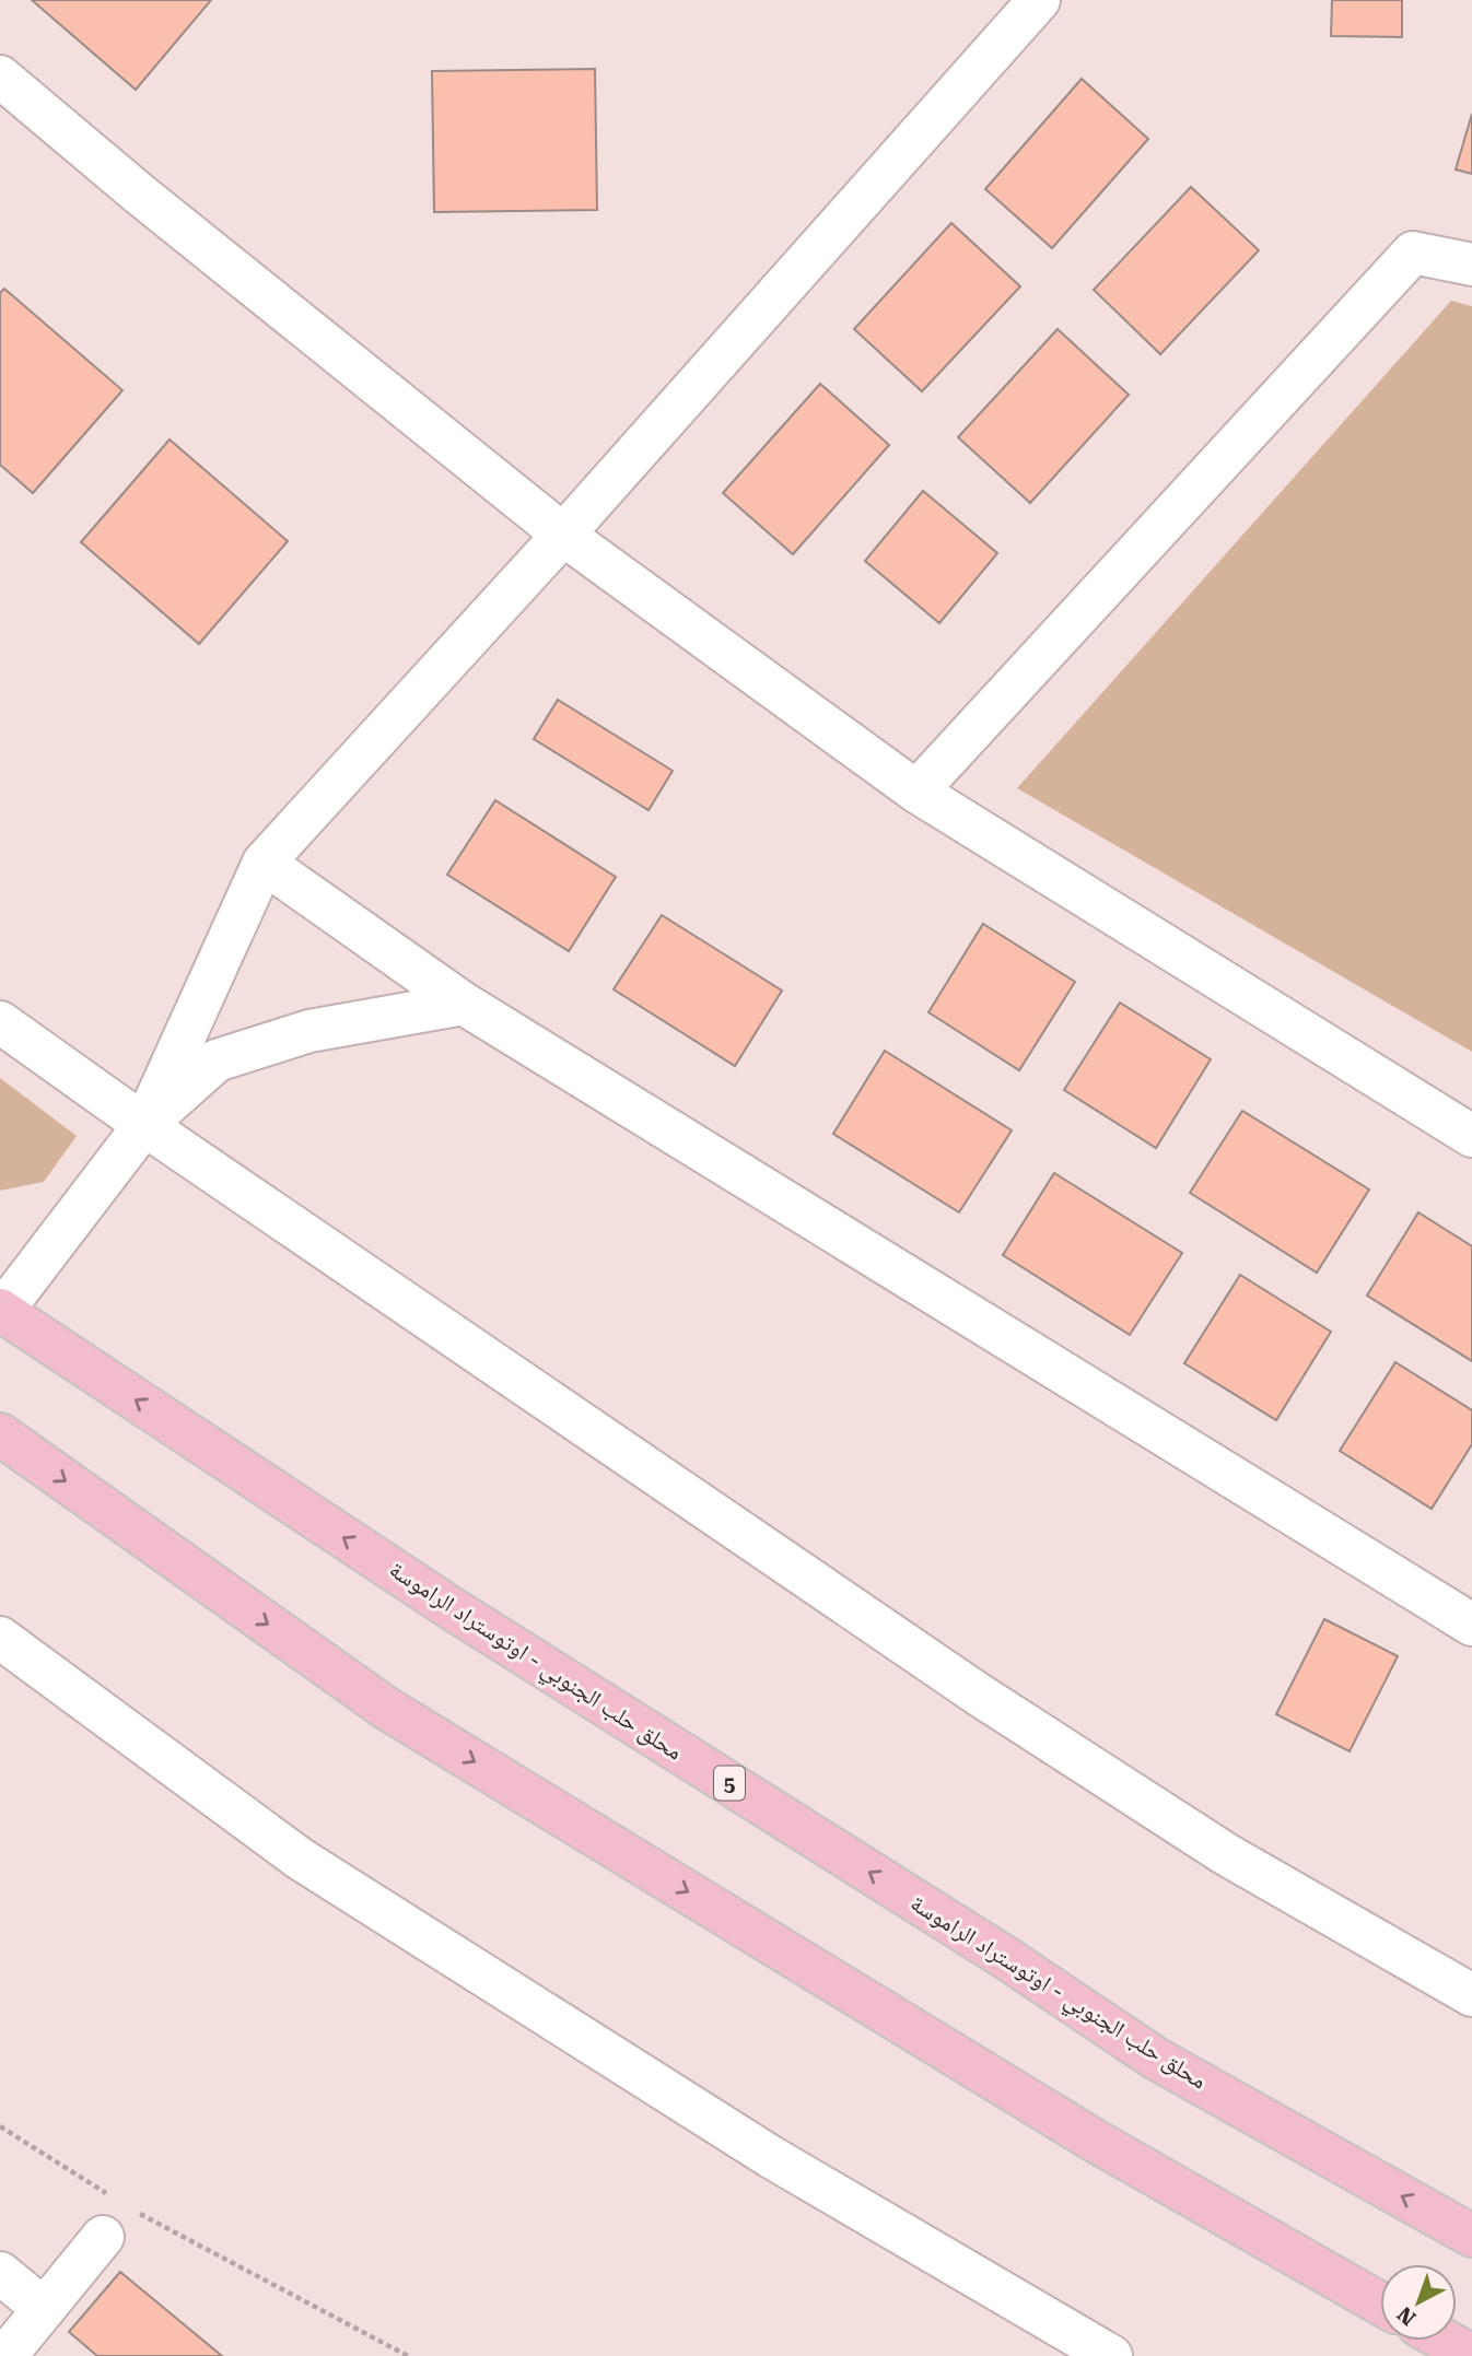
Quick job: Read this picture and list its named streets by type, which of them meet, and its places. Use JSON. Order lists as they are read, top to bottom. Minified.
{"streets":{"highway":["محلق حلب الجنوبي - اوتوستراد الراموسة","5"]},"north":"bottom left"}
